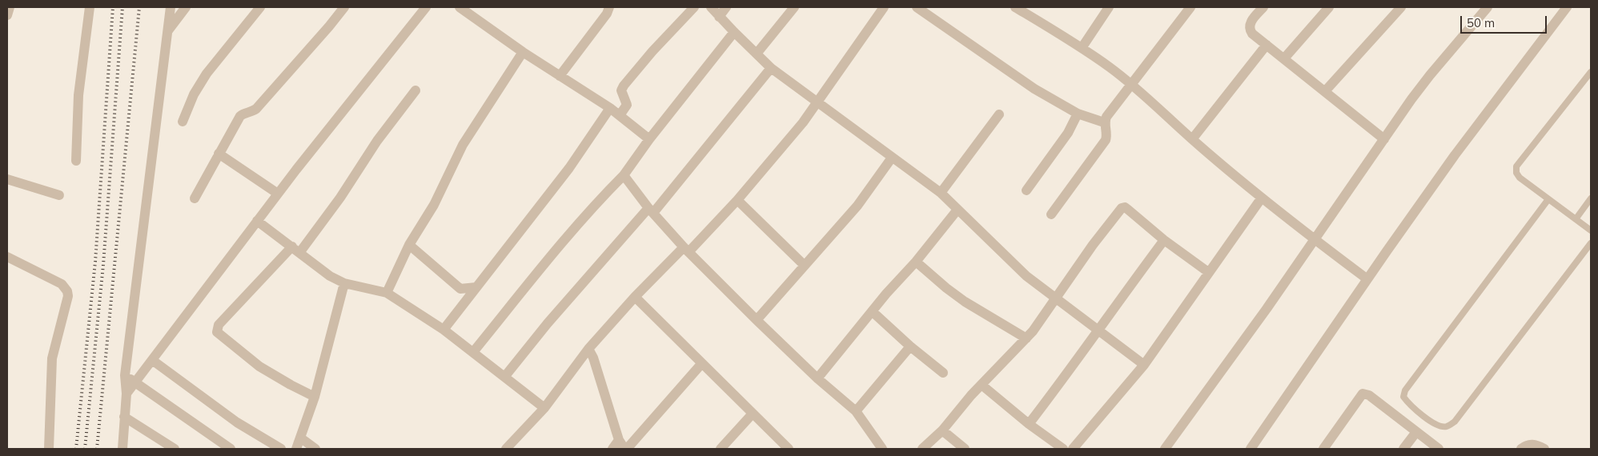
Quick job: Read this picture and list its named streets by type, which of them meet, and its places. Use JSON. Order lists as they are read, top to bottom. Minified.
{"scale_bar":"50 m"}
